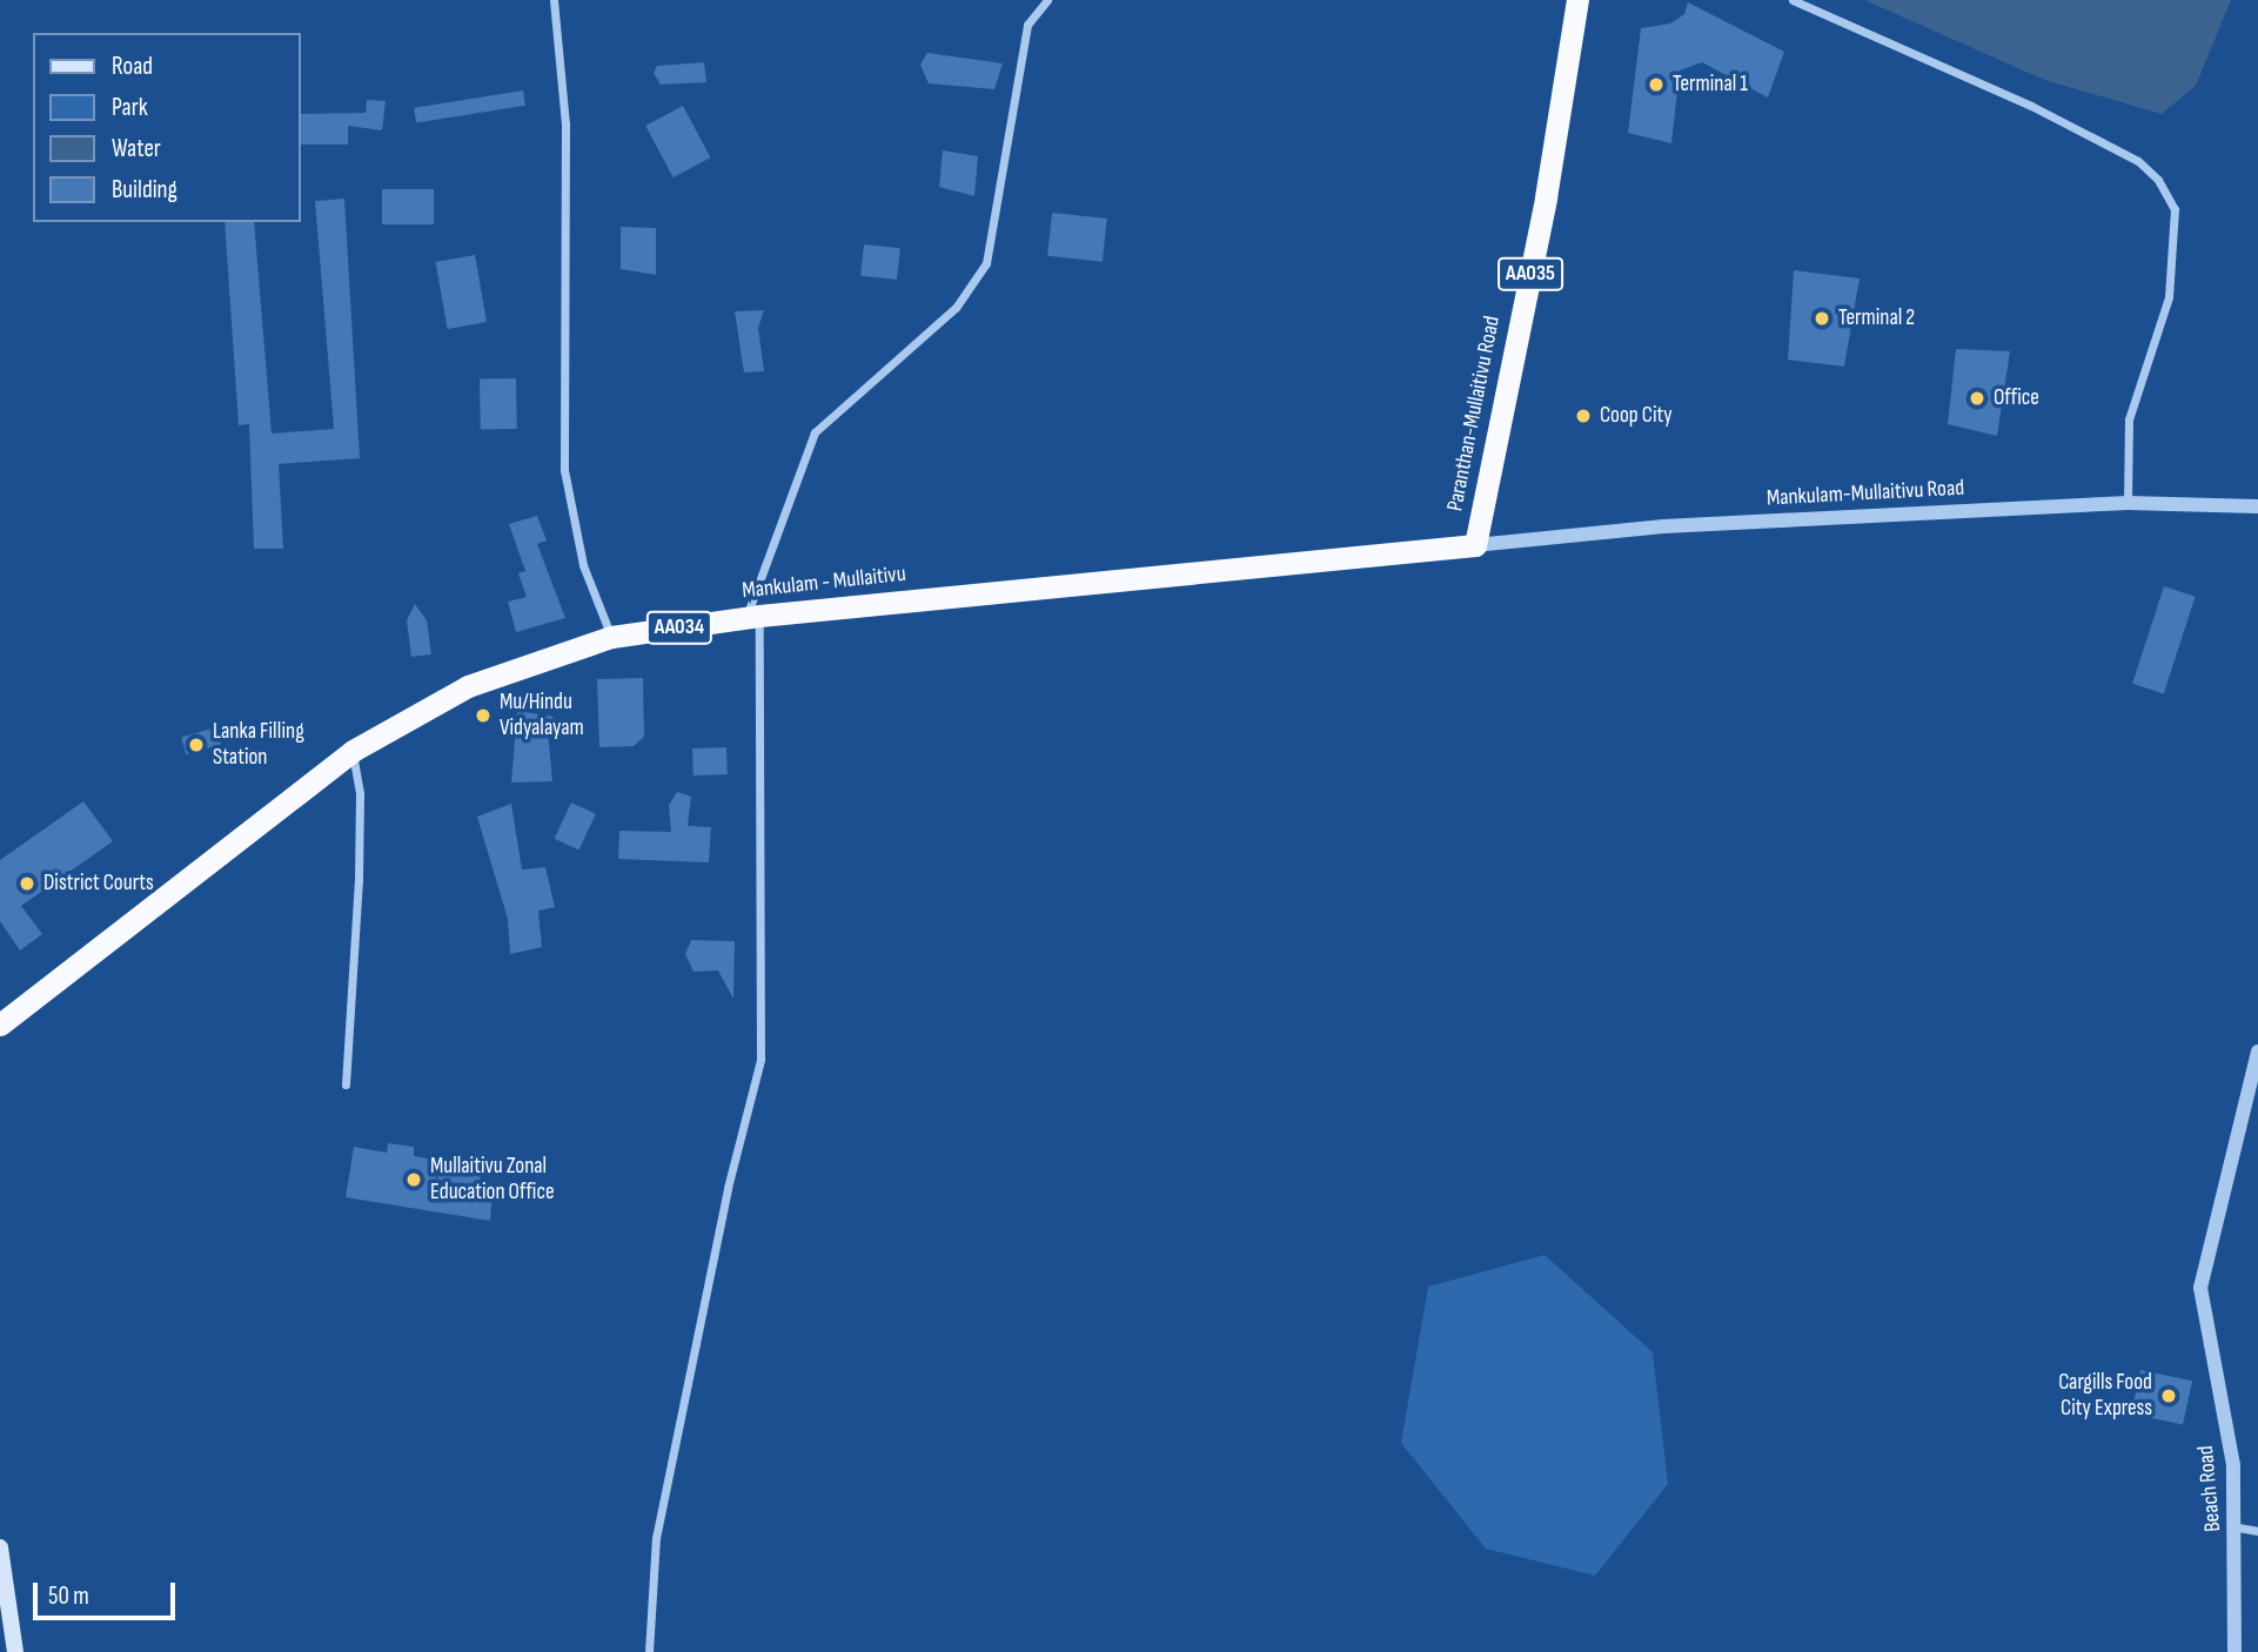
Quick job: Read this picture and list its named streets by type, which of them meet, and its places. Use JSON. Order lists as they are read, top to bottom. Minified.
{"streets":{"highway":["AA035","Paranthan-Mullaitivu Road","Mankulam - Mullaitivu","AA034"],"street":["Mankulam-Mullaitivu Road","Beach Road"]},"crossings":[["Paranthan-Mullaitivu Road","Mankulam-Mullaitivu Road"],["Paranthan-Mullaitivu Road","Mankulam - Mullaitivu"],["Mankulam-Mullaitivu Road","Mankulam - Mullaitivu"]],"places":["Terminal 1","Terminal 2","Office","Coop City","Mu/Hindu Vidyalayam","Lanka Filling Station","District Courts","Mullaitivu Zonal Education Office","Cargills Food City Express"],"legend":["Road","Park","Water","Building"],"scale_bar":"50 m"}
